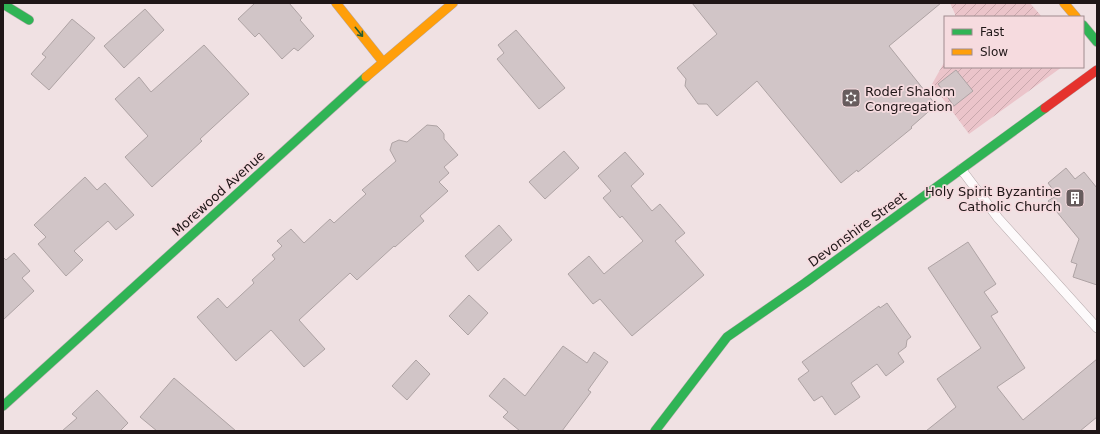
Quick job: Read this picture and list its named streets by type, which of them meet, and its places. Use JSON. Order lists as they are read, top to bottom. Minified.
{"streets":{"main road":["Morewood Avenue","Devonshire Street"]},"places":{"synagogue":["Rodef Shalom Congregation"],"building":["Holy Spirit Byzantine Catholic Church"]},"legend":["Fast","Slow"]}
